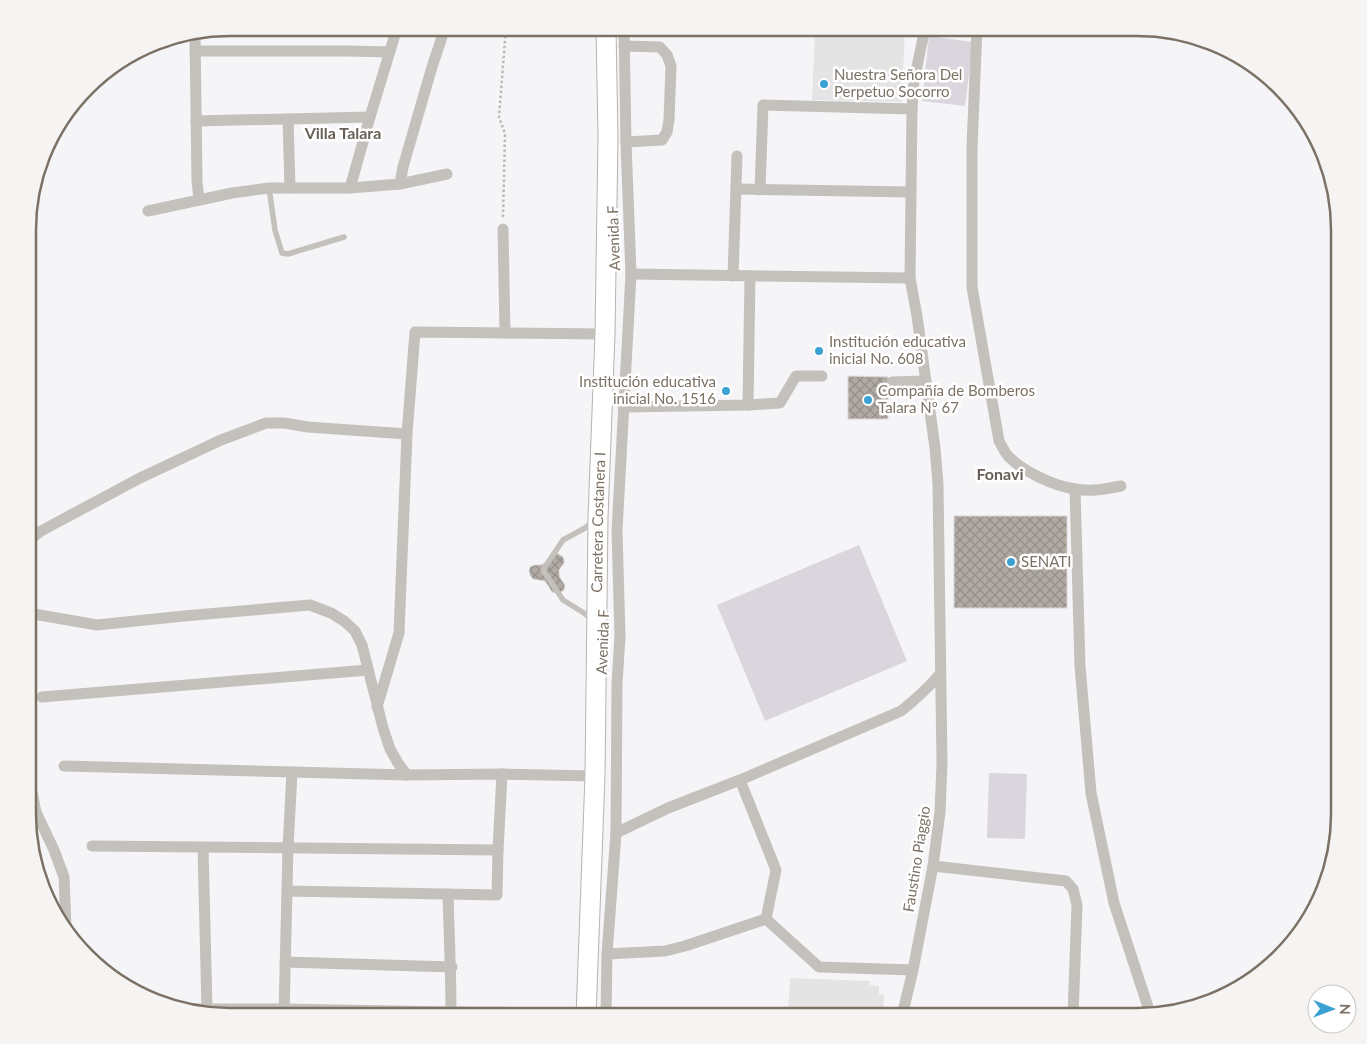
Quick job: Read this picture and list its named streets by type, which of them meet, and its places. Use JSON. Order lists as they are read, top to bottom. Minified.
{"streets":{"main road":["Carretera Costanera I"],"street":["Avenida F","Faustino Piaggio"]},"districts":["Villa Talara","Fonavi"],"places":["Nuestra Señora Del Perpetuo Socorro","Institución educativa inicial No. 608","Institución educativa inicial No. 1516","Compañía de Bomberos Talara Nº 67","SENATI"],"north":"right"}
